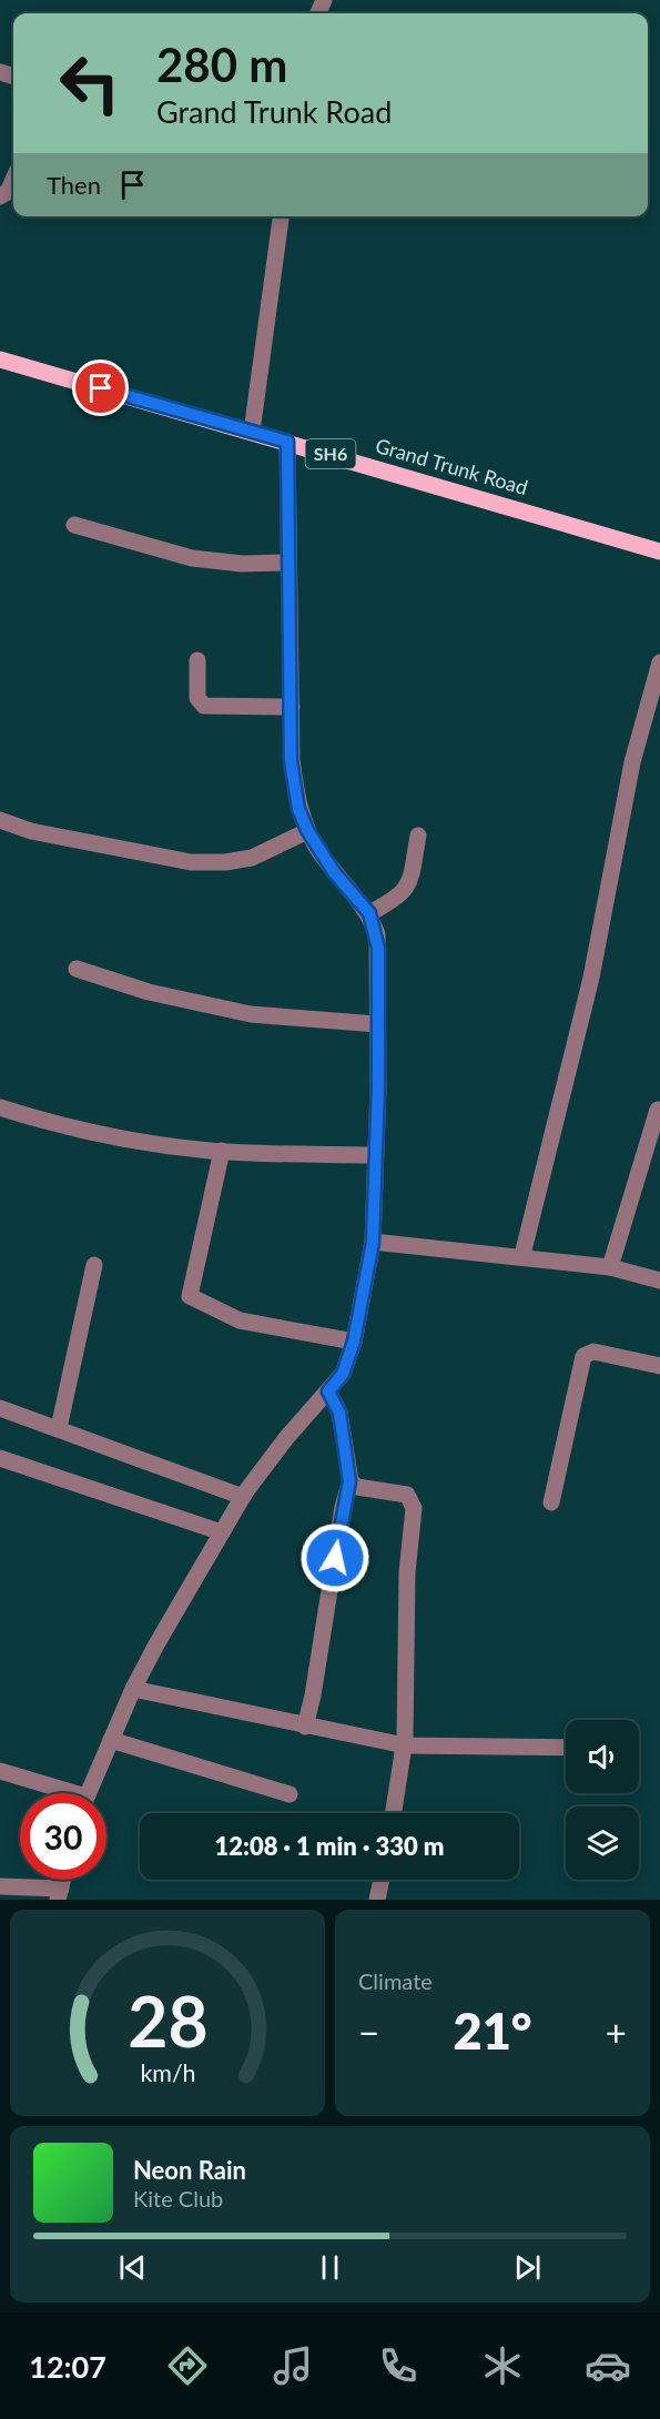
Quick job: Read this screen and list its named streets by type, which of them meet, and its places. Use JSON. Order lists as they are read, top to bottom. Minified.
{"streets":{"main road":["SH6","Grand Trunk Road"]},"page":{"turn":["280 m","Grand Trunk Road"],"then":"Then","limit":"30","trip":"12:08 · 1 min · 330 m","tile":"Climate","heat":["−","21°","+"],"song":["Neon Rain","Kite Club"],"tabs":"12:07","gauge":["28","km/h"]}}
